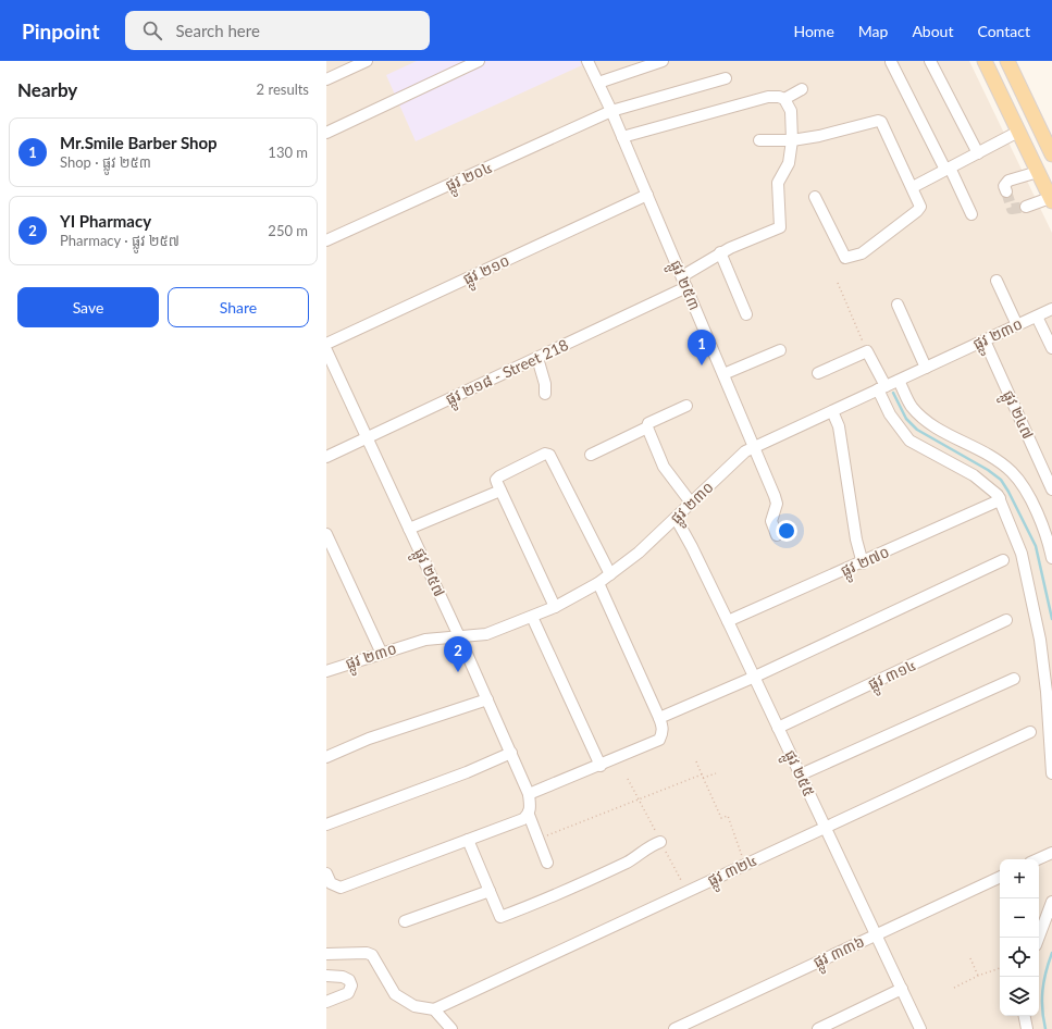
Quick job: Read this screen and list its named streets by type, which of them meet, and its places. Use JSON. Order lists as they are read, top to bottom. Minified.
{"streets":{"street":["ផ្លូវ ២០៤","ផ្លូវ ២១០","ផ្លូវ ២៥៣","ផ្លូវ ២៣០","ផ្លូវ ២១៨ - Street 218","ផ្លូវ ២៤៧","ផ្លូវ ២៧០","ផ្លូវ ២៥៧","ផ្លូវ ៣១៤","ផ្លូវ ២៥៥","ផ្លូវ ៣២៤","ផ្លូវ ៣៣៦"]},"crossings":[["ផ្លូវ ២០៤","ផ្លូវ ២៥៣"],["ផ្លូវ ២១០","ផ្លូវ ២៥៣"],["ផ្លូវ ២៥៣","ផ្លូវ ២៣០"],["ផ្លូវ ២៥៣","ផ្លូវ ២១៨ - Street 218"],["ផ្លូវ ២៣០","ផ្លូវ ២៤៧"],["ផ្លូវ ២៣០","ផ្លូវ ២៥៧"],["ផ្លូវ ២៣០","ផ្លូវ ២៥៥"],["ផ្លូវ ២១៨ - Street 218","ផ្លូវ ២៥៧"],["ផ្លូវ ២៧០","ផ្លូវ ២៥៥"],["ផ្លូវ ៣១៤","ផ្លូវ ២៥៥"],["ផ្លូវ ២៥៥","ផ្លូវ ៣២៤"],["ផ្លូវ ២៥៥","ផ្លូវ ៣៣៦"]],"page":{"header":"Pinpoint","search":"Search here","nav":["Home","Map","About","Contact"],"heading":["Nearby","2 results"],"list":[{"mark":"1","name":"Mr.Smile Barber Shop","note":"Shop · ផ្លូវ ២៥៣","value":"130 m"},{"mark":"2","name":"YI Pharmacy","note":"Pharmacy · ផ្លូវ ២៥៧","value":"250 m"}],"buttons":["Save","Share"],"pins":["1","2"],"map_buttons":["+","−"]}}
